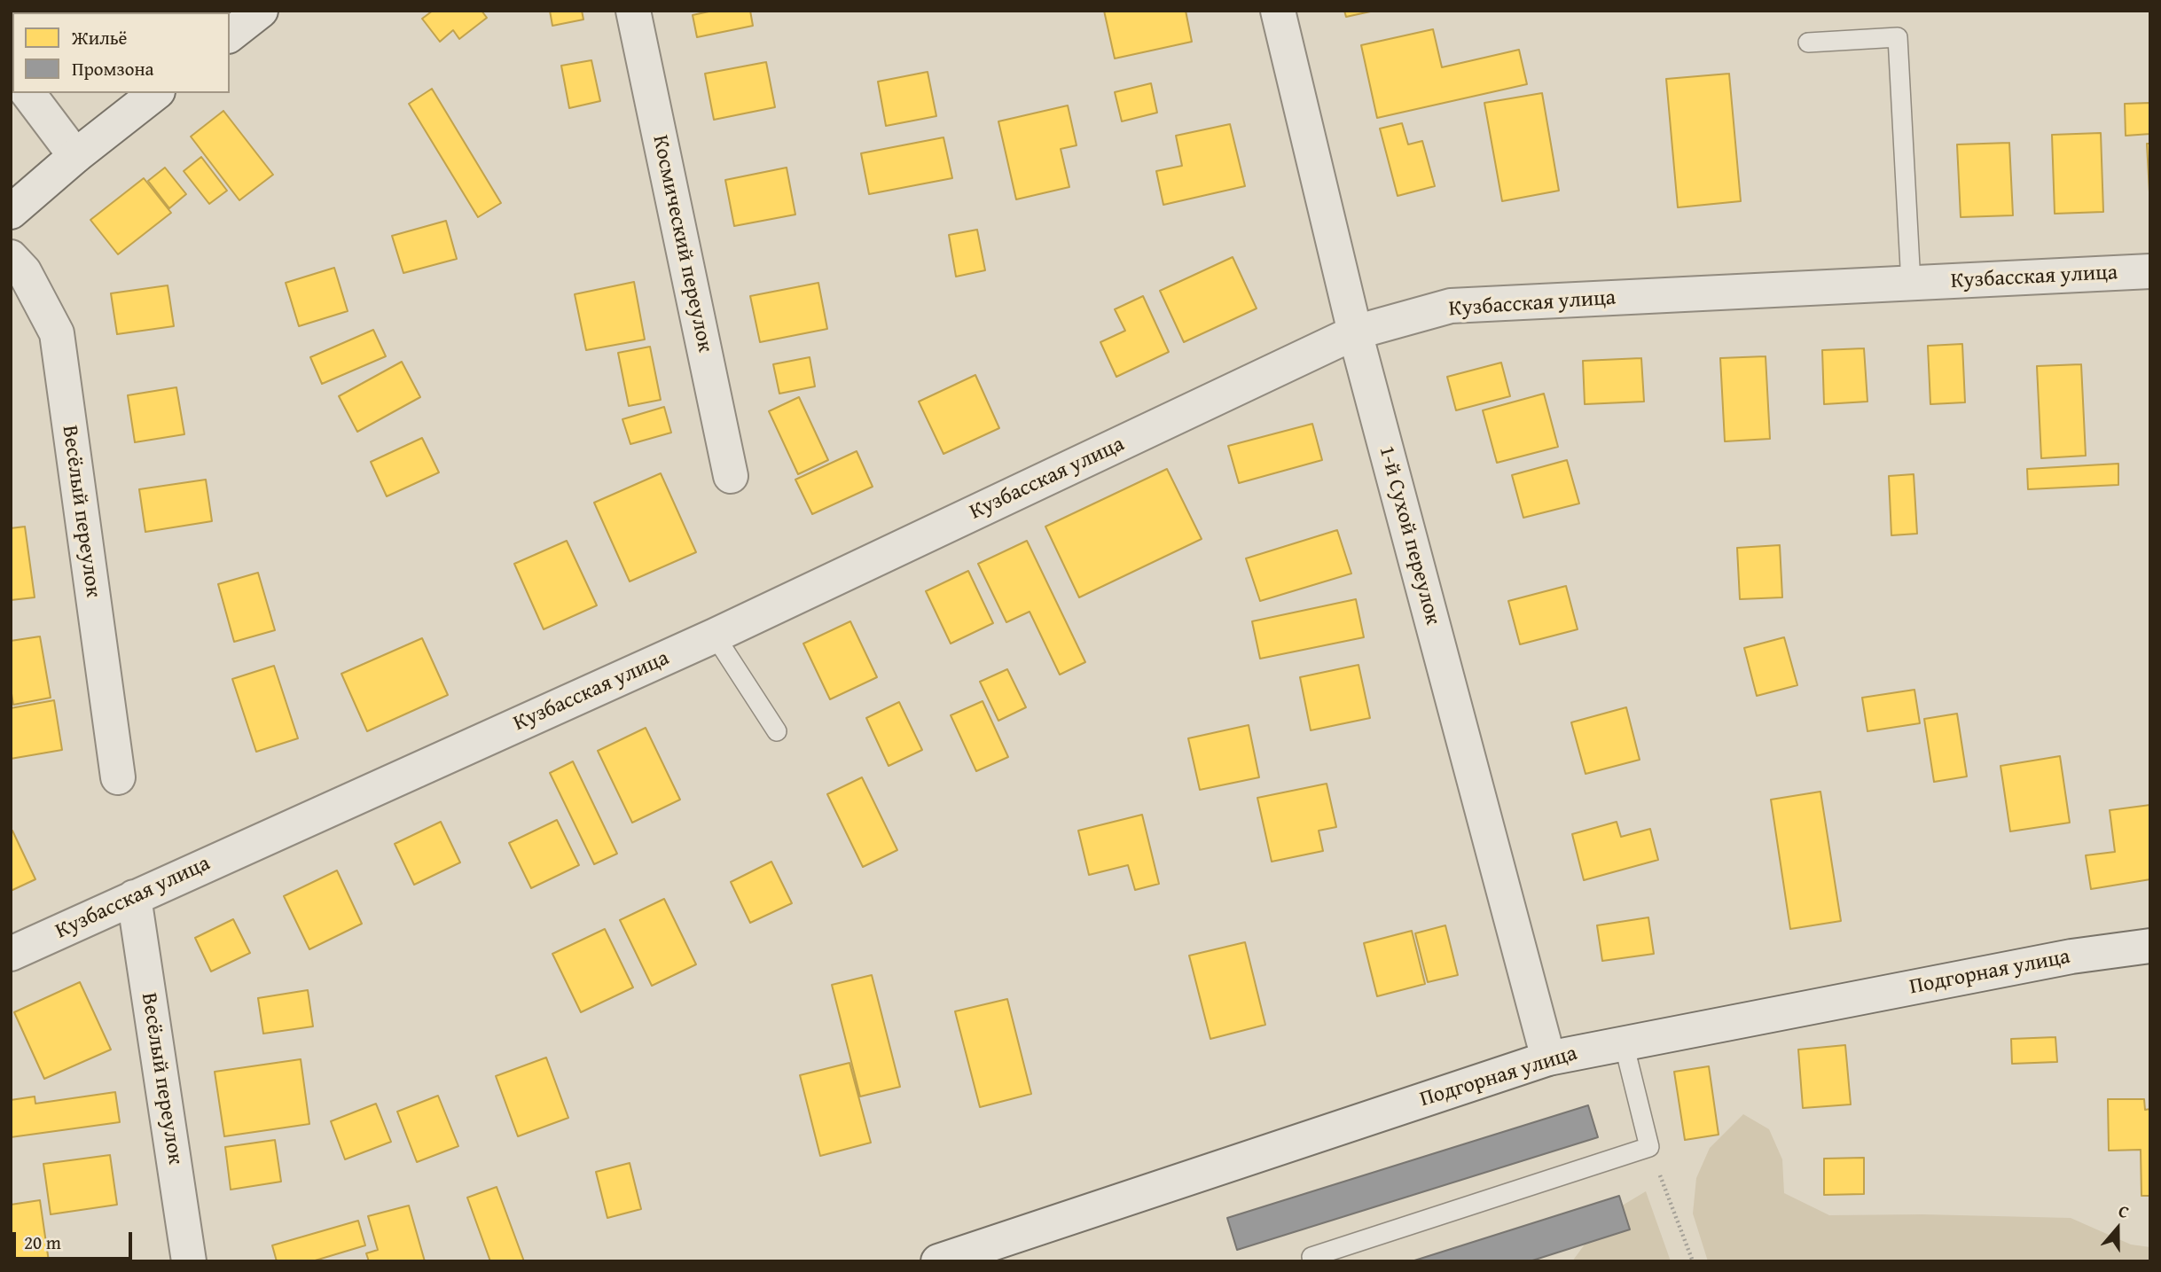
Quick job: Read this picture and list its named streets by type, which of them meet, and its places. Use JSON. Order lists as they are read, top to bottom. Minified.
{"streets":{"street":["Космический переулок","Кузбасская улица","Весёлый переулок","1-й Сухой переулок","Подгорная улица"]},"crossings":[["Кузбасская улица","Весёлый переулок"],["Кузбасская улица","1-й Сухой переулок"],["1-й Сухой переулок","Подгорная улица"]],"legend":["Жильё","Промзона"],"scale_bar":"20 m","north":"top"}
